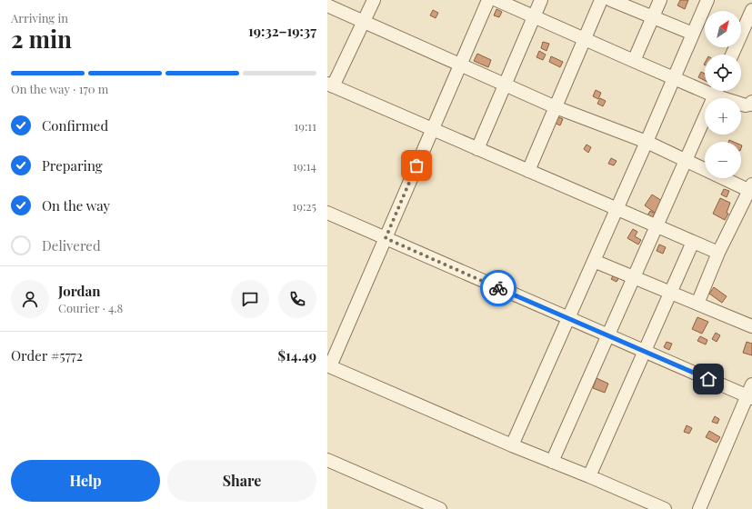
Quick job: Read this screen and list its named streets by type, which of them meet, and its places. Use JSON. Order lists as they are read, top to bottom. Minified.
{"north":"top right","page":{"heading":["2 min","Arriving in","19:32–19:37"],"panel":["Jordan","Courier · 4.8","Order #5772","$14.49"],"map_buttons":["+","−"],"bar":"On the way · 170 m","list":[["Confirmed","19:11"],["Preparing","19:14"],["On the way","19:25"],"Delivered"],"buttons":["Help","Share"]}}
